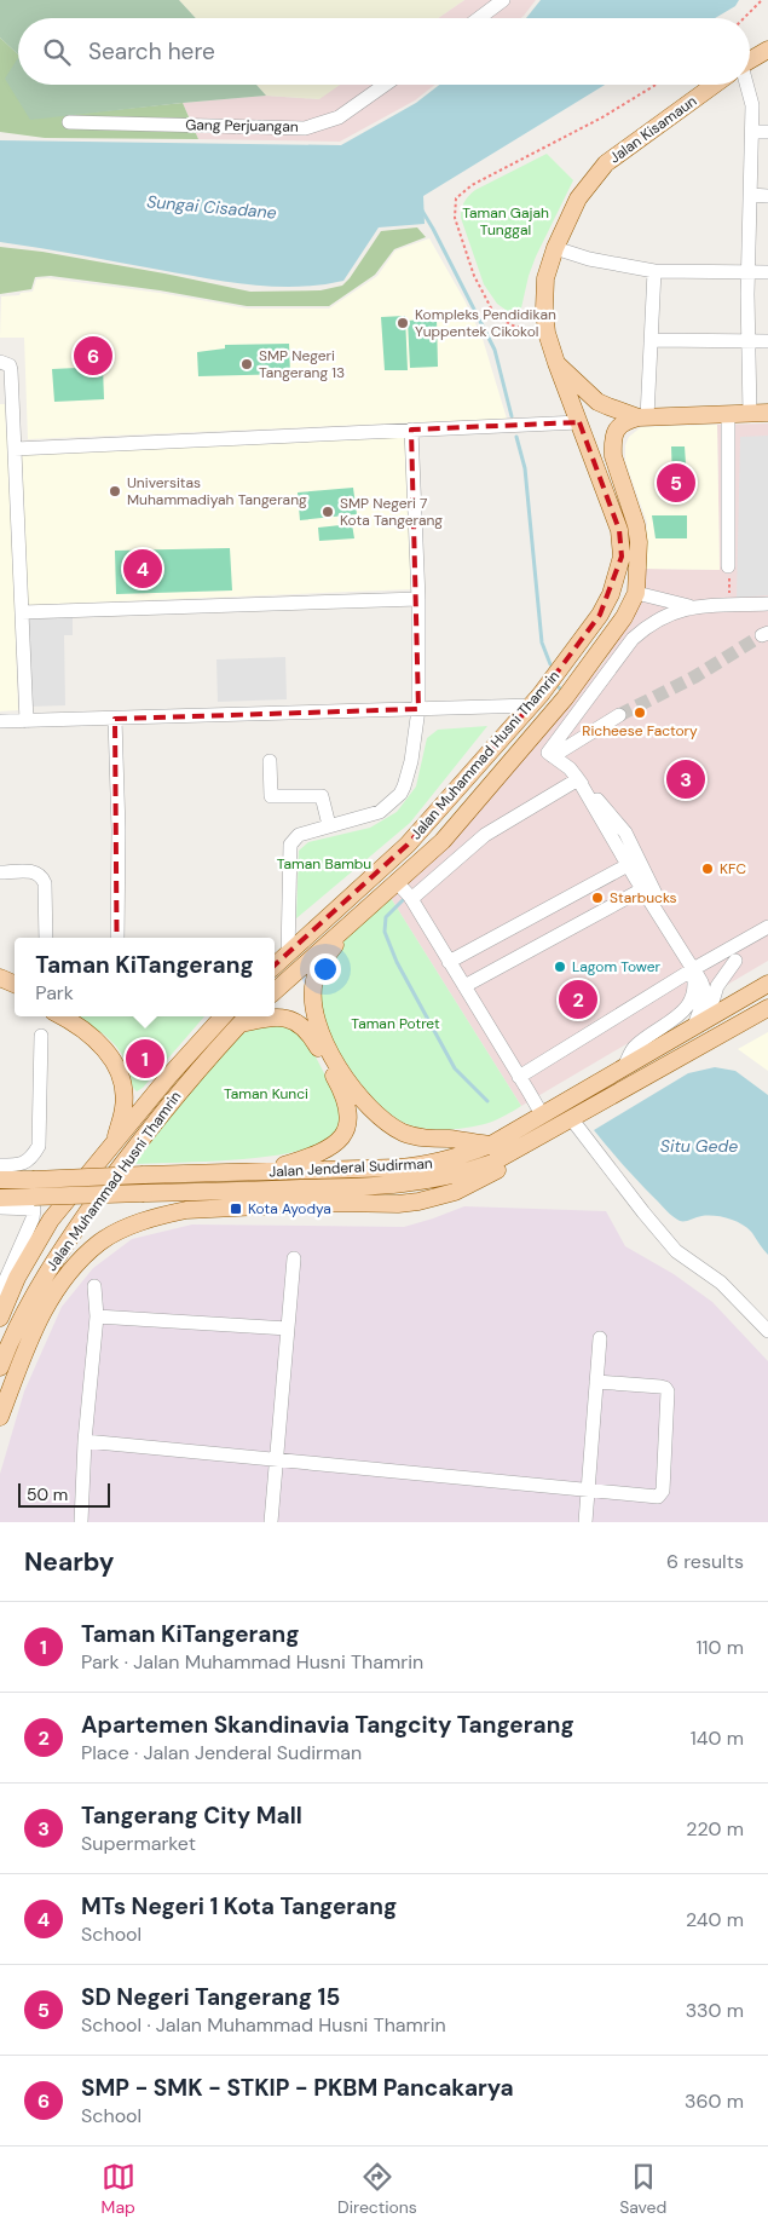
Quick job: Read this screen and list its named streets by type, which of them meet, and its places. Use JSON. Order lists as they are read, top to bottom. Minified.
{"streets":{"main road":["Jalan Kisamaun","Jalan Muhammad Husni Thamrin","Jalan Jenderal Sudirman"],"street":["Gang Perjuangan"]},"crossings":[["Jalan Kisamaun","Jalan Muhammad Husni Thamrin"]],"water":["Sungai Cisadane","Situ Gede"],"parks":["Taman Gajah Tunggal","Taman Bambu","Taman Potret","Taman Kunci"],"places":{"other":["Kompleks Pendidikan Yuppentek Cikokol","SMP Negeri Tangerang 13","Universitas Muhammadiyah Tangerang","SMP Negeri 7 Kota Tangerang","Richeese Factory","KFC","Starbucks","Lagom Tower"],"transit":["Kota Ayodya"]},"scale_bar":"50 m","page":{"search":"Search here","pins":["6","5","4","3","2","1"],"popup":["Taman KiTangerang","Park"],"scale":"50 m","heading":["Nearby","6 results"],"list":[{"mark":"1","name":"Taman KiTangerang","note":"Park · Jalan Muhammad Husni Thamrin","value":"110 m"},{"mark":"2","name":"Apartemen Skandinavia Tangcity Tangerang","note":"Place · Jalan Jenderal Sudirman","value":"140 m"},{"mark":"3","name":"Tangerang City Mall","note":"Supermarket","value":"220 m"},{"mark":"4","name":"MTs Negeri 1 Kota Tangerang","note":"School","value":"240 m"},{"mark":"5","name":"SD Negeri Tangerang 15","note":"School · Jalan Muhammad Husni Thamrin","value":"330 m"},{"mark":"6","name":"SMP - SMK - STKIP - PKBM Pancakarya","note":"School","value":"360 m"}],"nav":["Map","Directions","Saved"]}}
